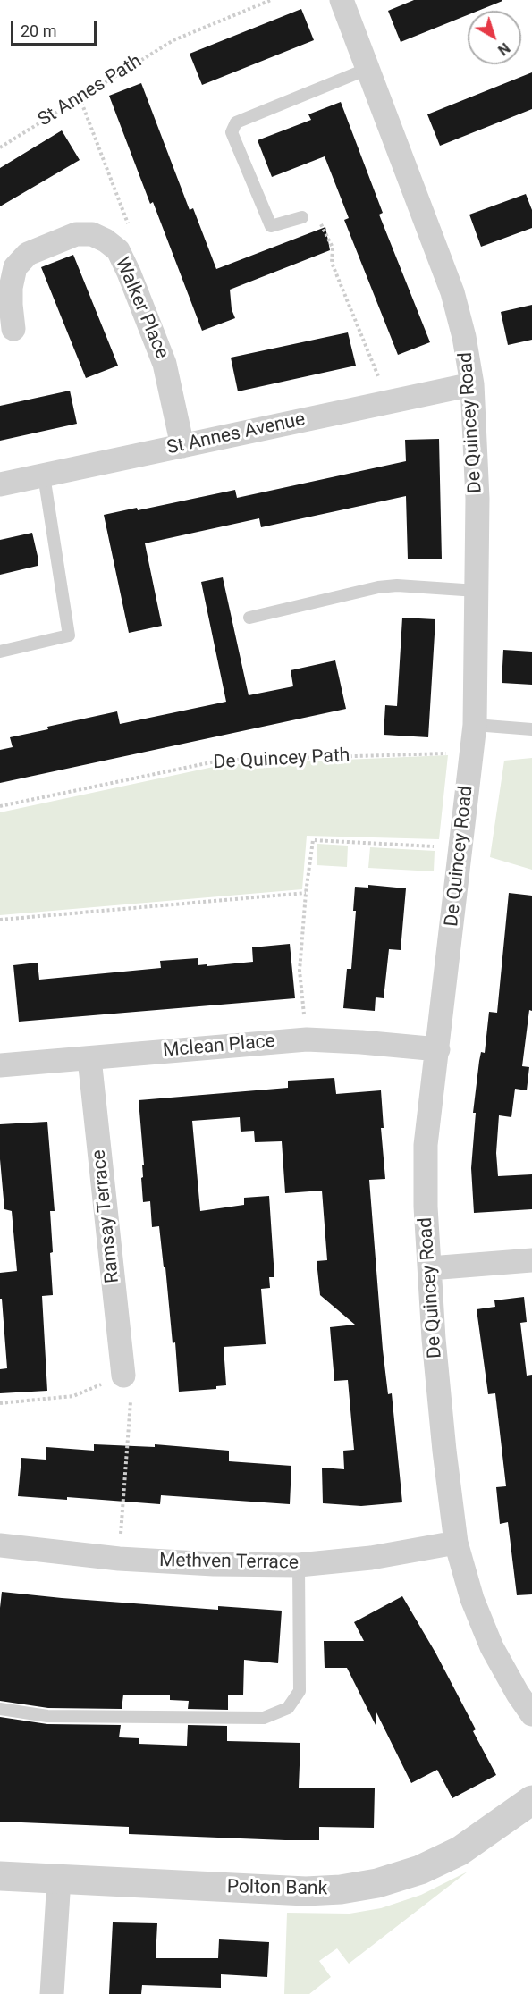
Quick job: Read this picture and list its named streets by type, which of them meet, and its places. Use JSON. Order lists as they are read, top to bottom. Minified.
{"streets":{"street":["Walker Place","De Quincey Road","St Annes Avenue","Mclean Place","Ramsay Terrace","Methven Terrace","Polton Bank"],"path":["St Annes Path","De Quincey Path"]},"crossings":[["Walker Place","St Annes Avenue"],["De Quincey Road","St Annes Avenue"],["De Quincey Road","De Quincey Path"],["De Quincey Road","Mclean Place"],["De Quincey Road","Methven Terrace"],["Mclean Place","Ramsay Terrace"]],"scale_bar":"20 m","north":"bottom right"}
